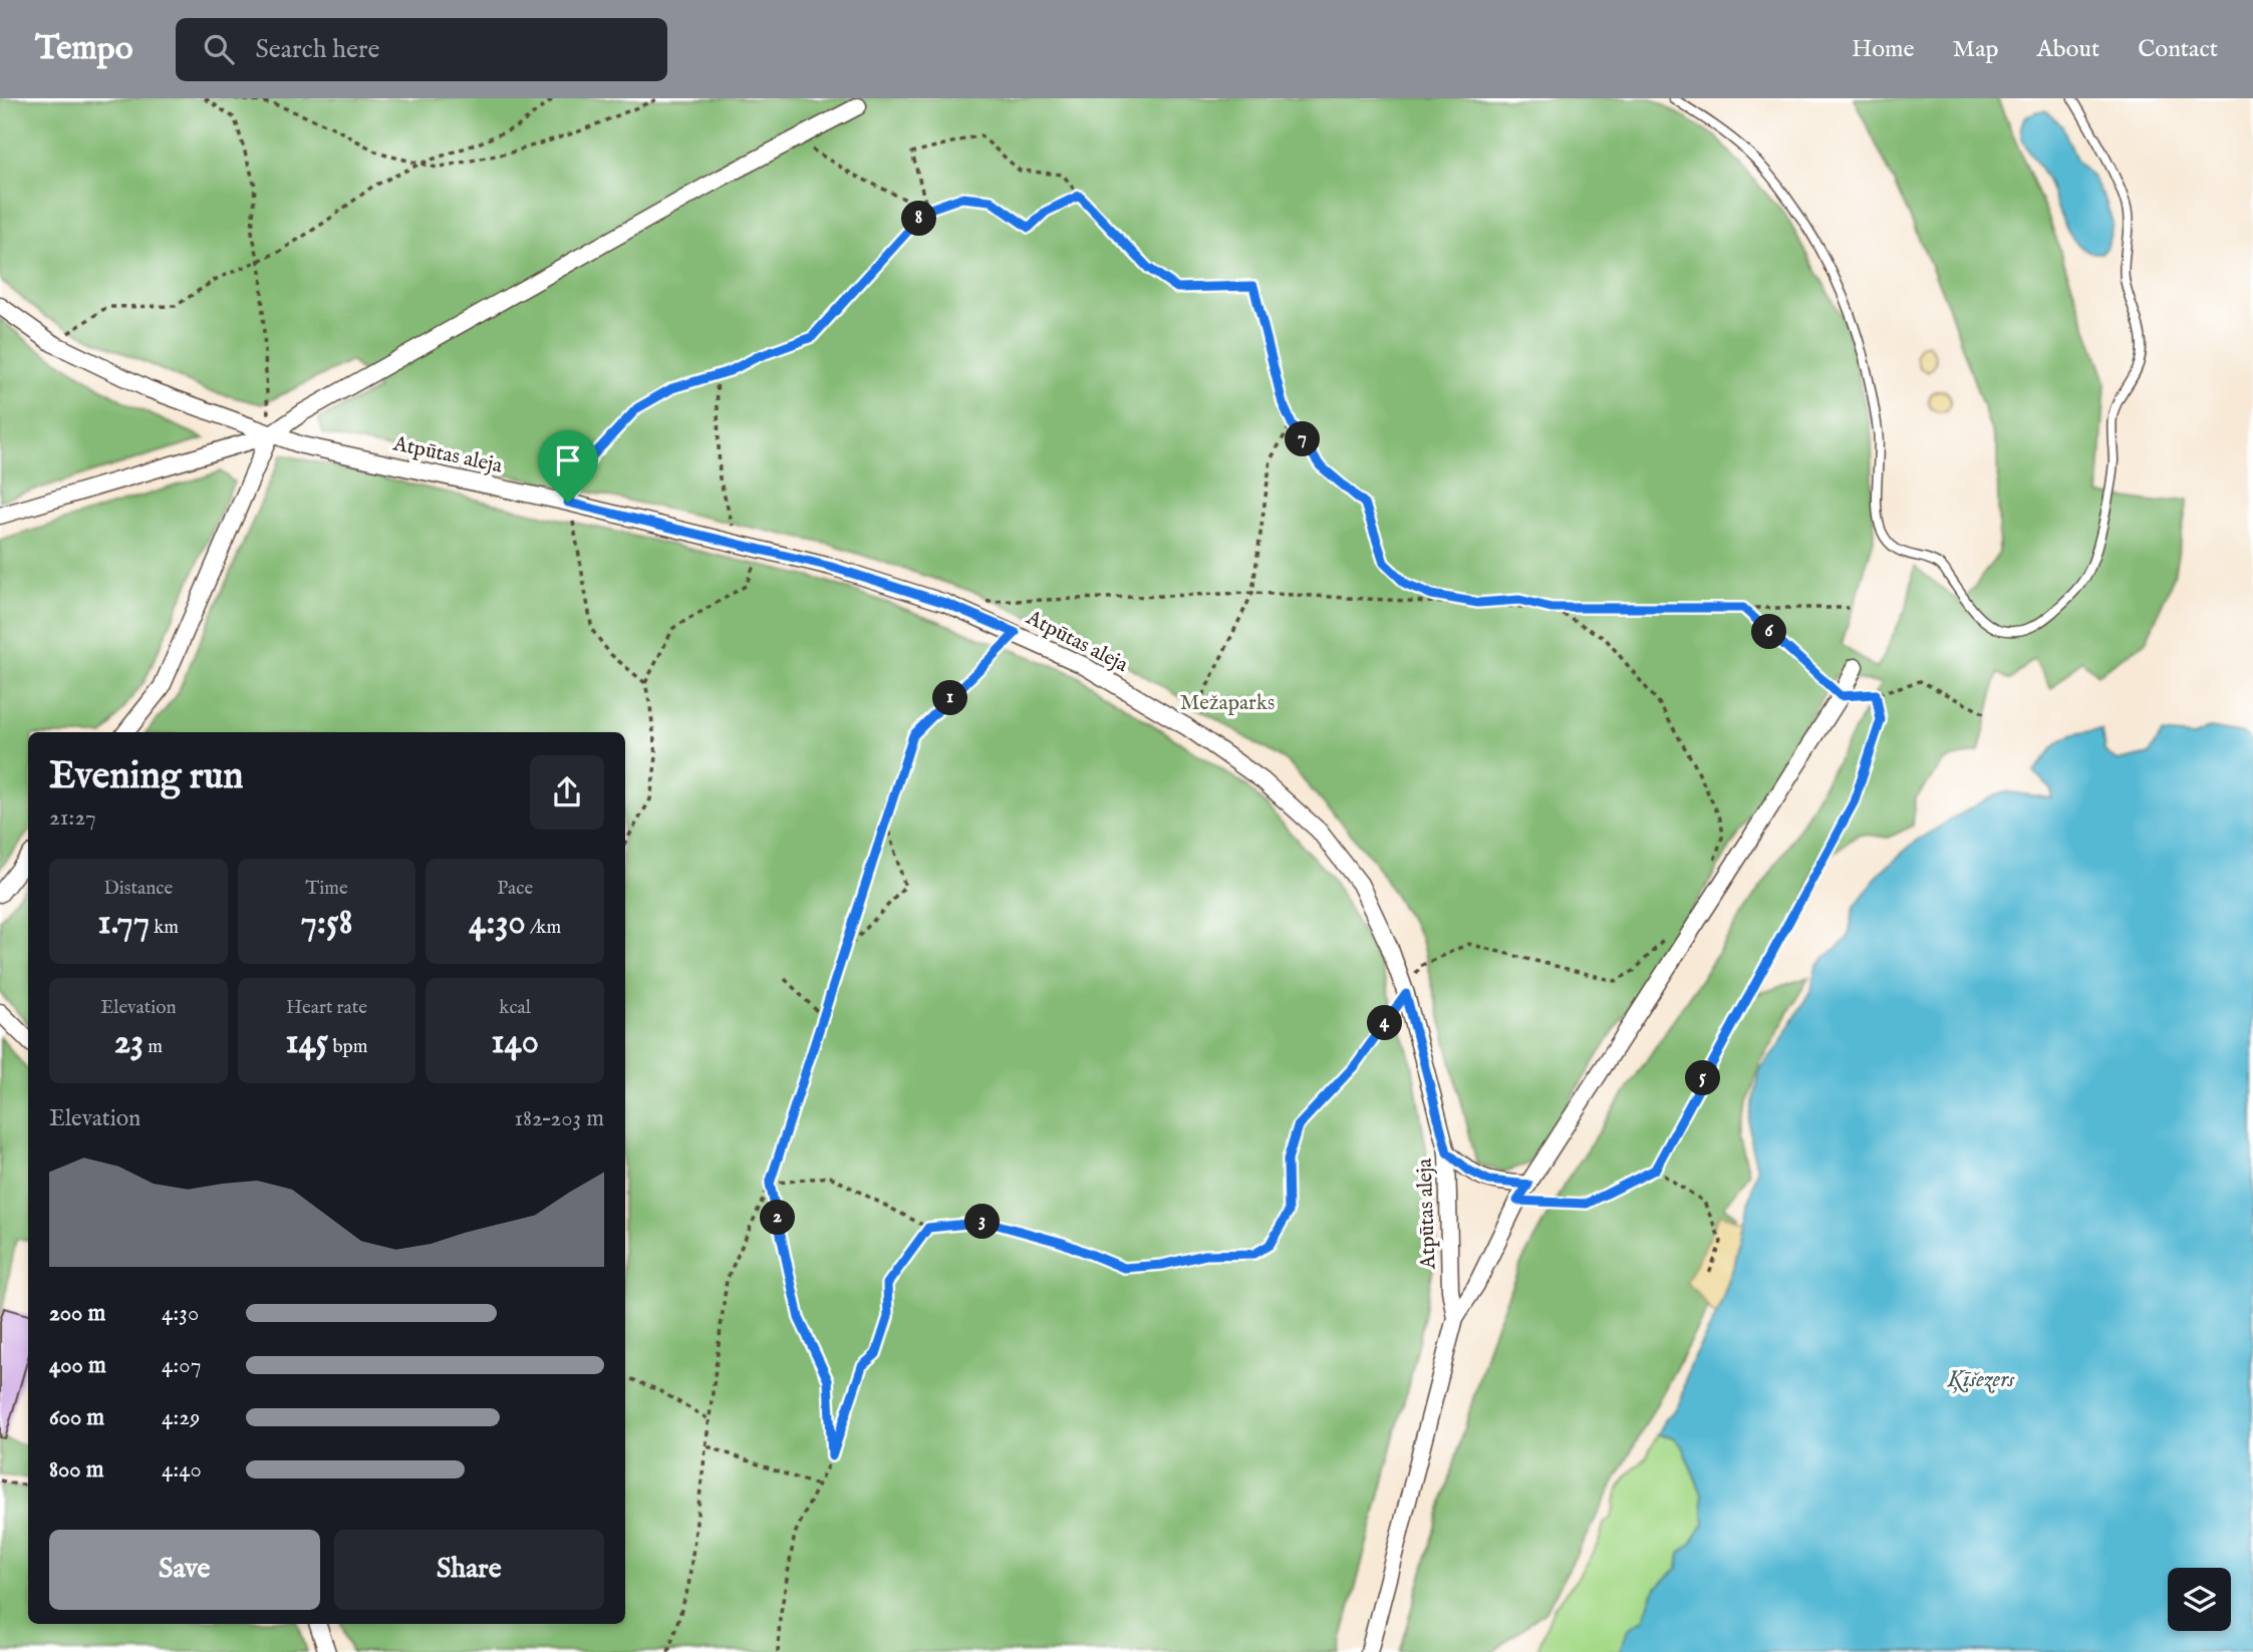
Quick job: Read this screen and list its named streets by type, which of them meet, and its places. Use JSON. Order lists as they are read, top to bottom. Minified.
{"streets":{"street":["Atpūtas aleja"]},"water":["Ķīšezers"],"parks":["Mežaparks"],"page":{"header":"Tempo","search":"Search here","nav":["Home","Map","About","Contact"],"pins":["8","7","6","1","4","5","2","3"],"heading":["Evening run","21:27"],"stats":[["Distance","1.77 km"],["Time","7:58"],["Pace","4:30 /km"],["Elevation","23 m"],["Heart rate","145 bpm"],["kcal","140"]],"chart":["Elevation","182–203 m"],"list":[{"name":"200 m","note":"4:30"},{"name":"400 m","note":"4:07"},{"name":"600 m","note":"4:29"},{"name":"800 m","note":"4:40"}],"buttons":["Save","Share"]}}
